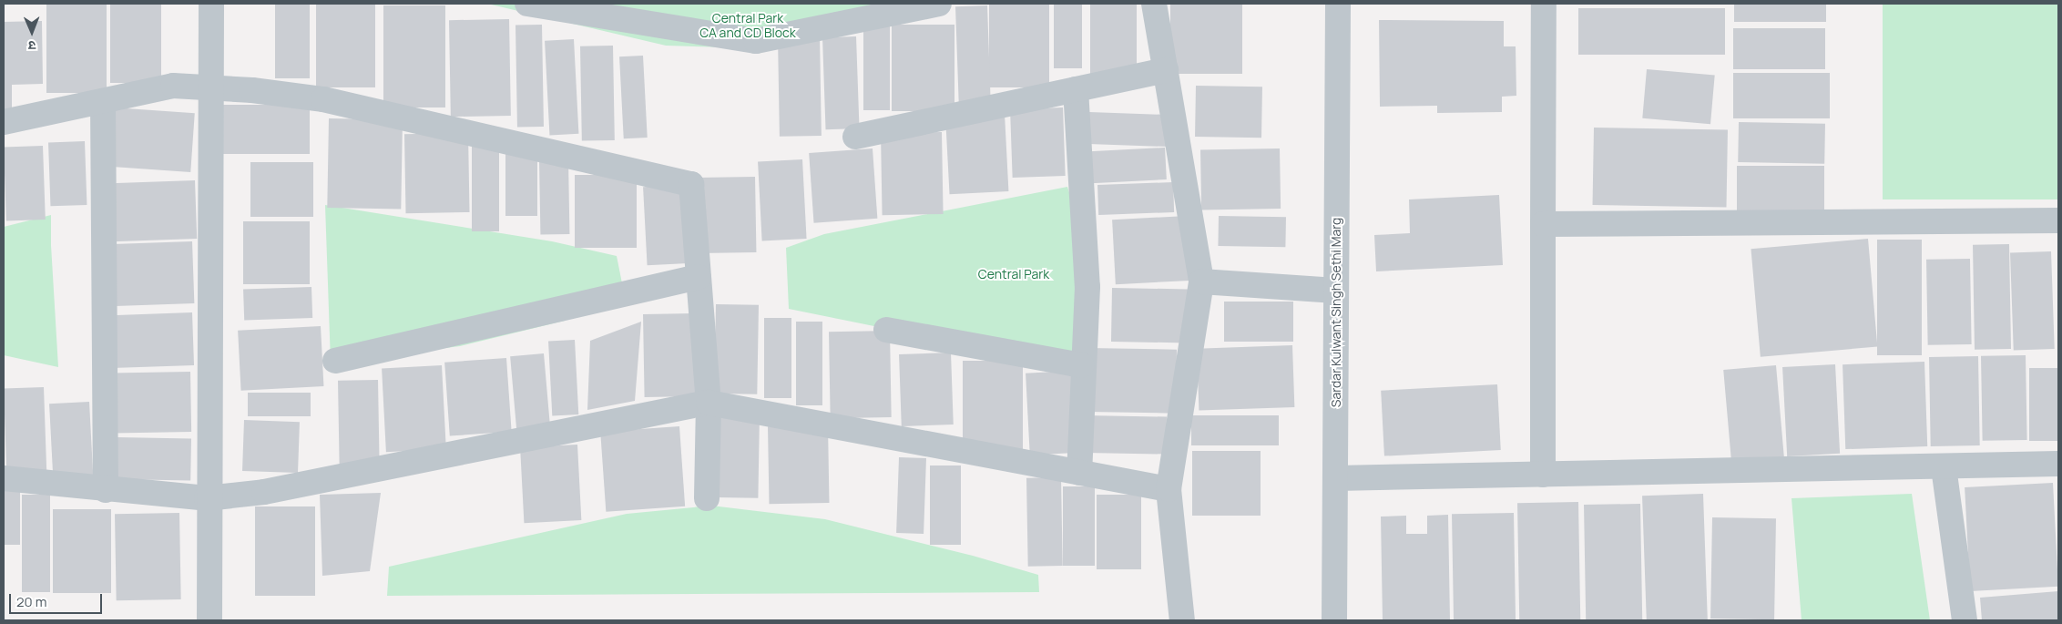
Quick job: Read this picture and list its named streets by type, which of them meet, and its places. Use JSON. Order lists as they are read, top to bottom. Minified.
{"streets":{"street":["Sardar Kulwant Singh Sethi Marg"]},"parks":["Central Park CA and CD Block","Central Park"],"scale_bar":"20 m","north":"bottom"}
